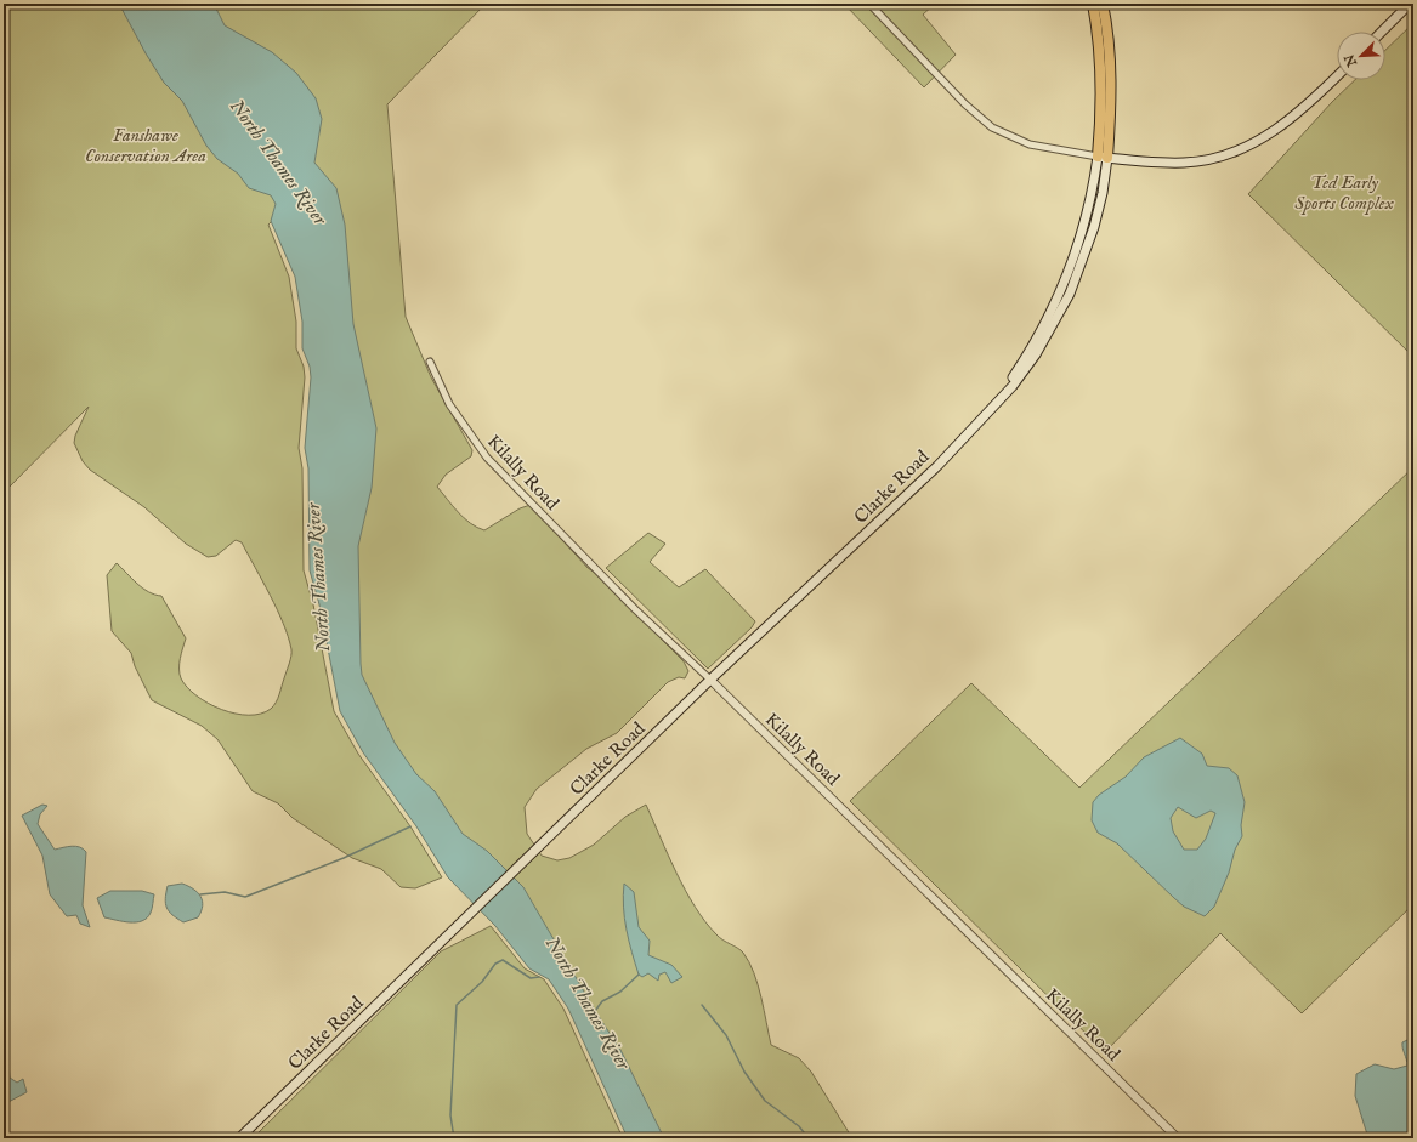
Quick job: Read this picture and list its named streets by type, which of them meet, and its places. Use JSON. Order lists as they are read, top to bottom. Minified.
{"streets":{"main road":["Clarke Road"],"street":["Kilally Road"]},"crossings":[["Kilally Road","Clarke Road"]],"water":["North Thames River"],"parks":["Fanshawe Conservation Area","Ted Early Sports Complex"],"north":"bottom left"}
